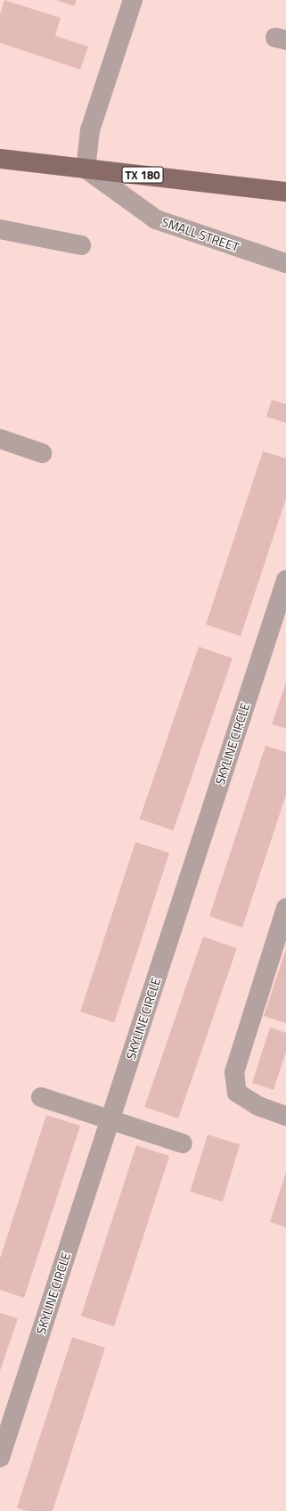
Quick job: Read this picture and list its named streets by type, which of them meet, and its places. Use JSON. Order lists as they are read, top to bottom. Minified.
{"streets":{"main road":["TX 180"],"street":["SMALL STREET","SKYLINE CIRCLE"]},"crossings":[["TX 180","SMALL STREET"]]}
